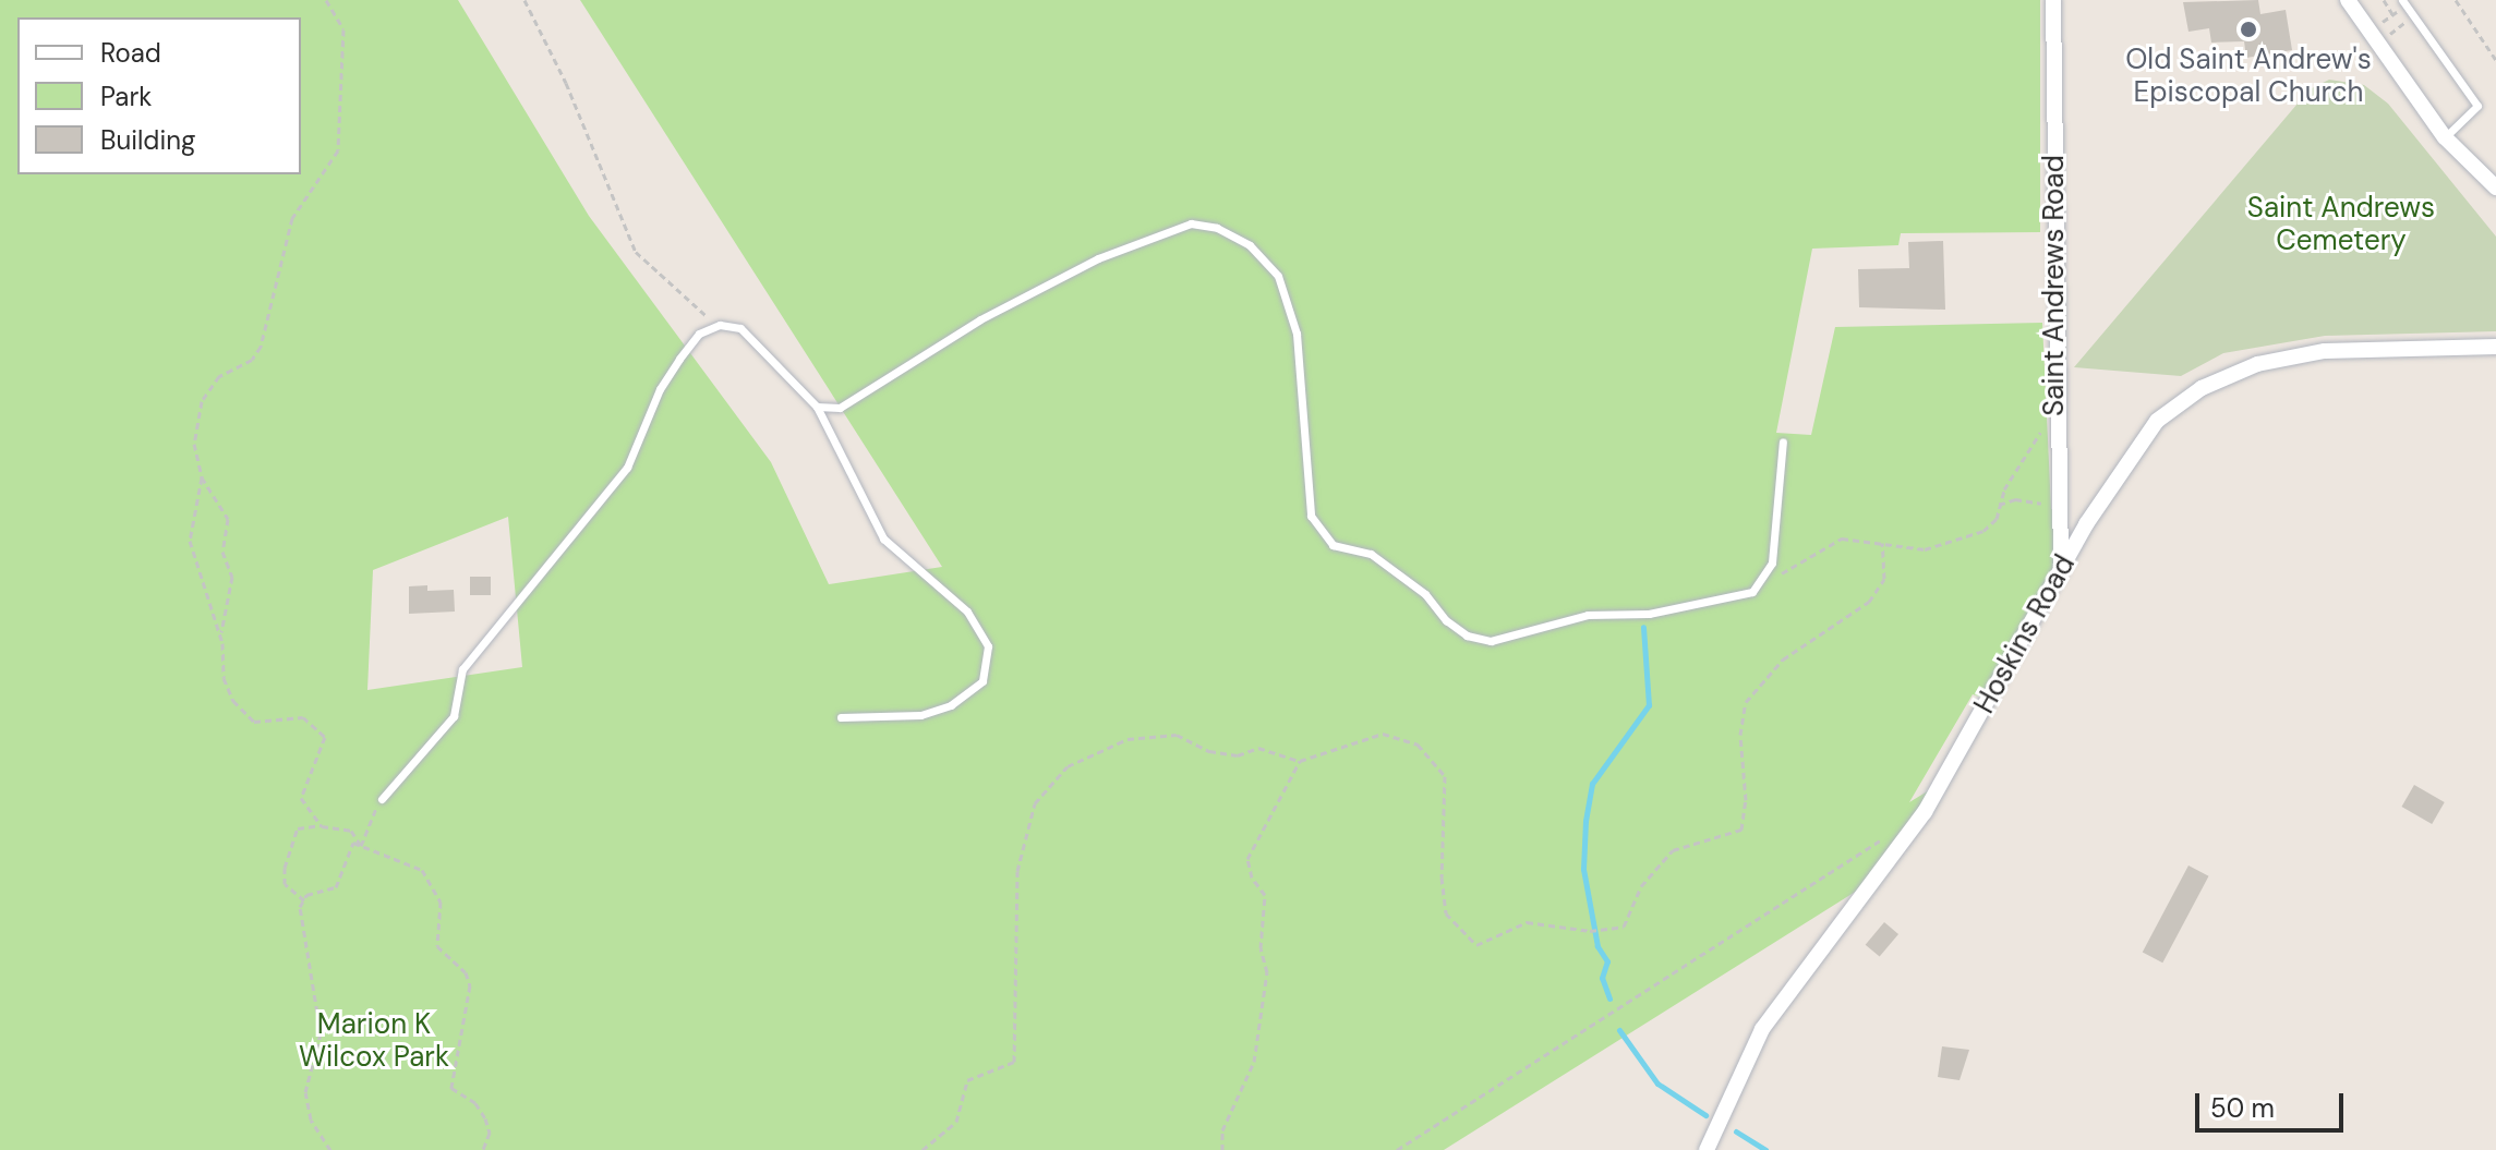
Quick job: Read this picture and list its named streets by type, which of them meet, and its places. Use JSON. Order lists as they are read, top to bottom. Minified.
{"streets":{"street":["Saint Andrews Road","Hoskins Road"]},"crossings":[["Saint Andrews Road","Hoskins Road"]],"parks":["Saint Andrews Cemetery","Marion K Wilcox Park"],"places":["Old Saint Andrew's Episcopal Church"],"legend":["Road","Park","Building"],"scale_bar":"50 m"}
